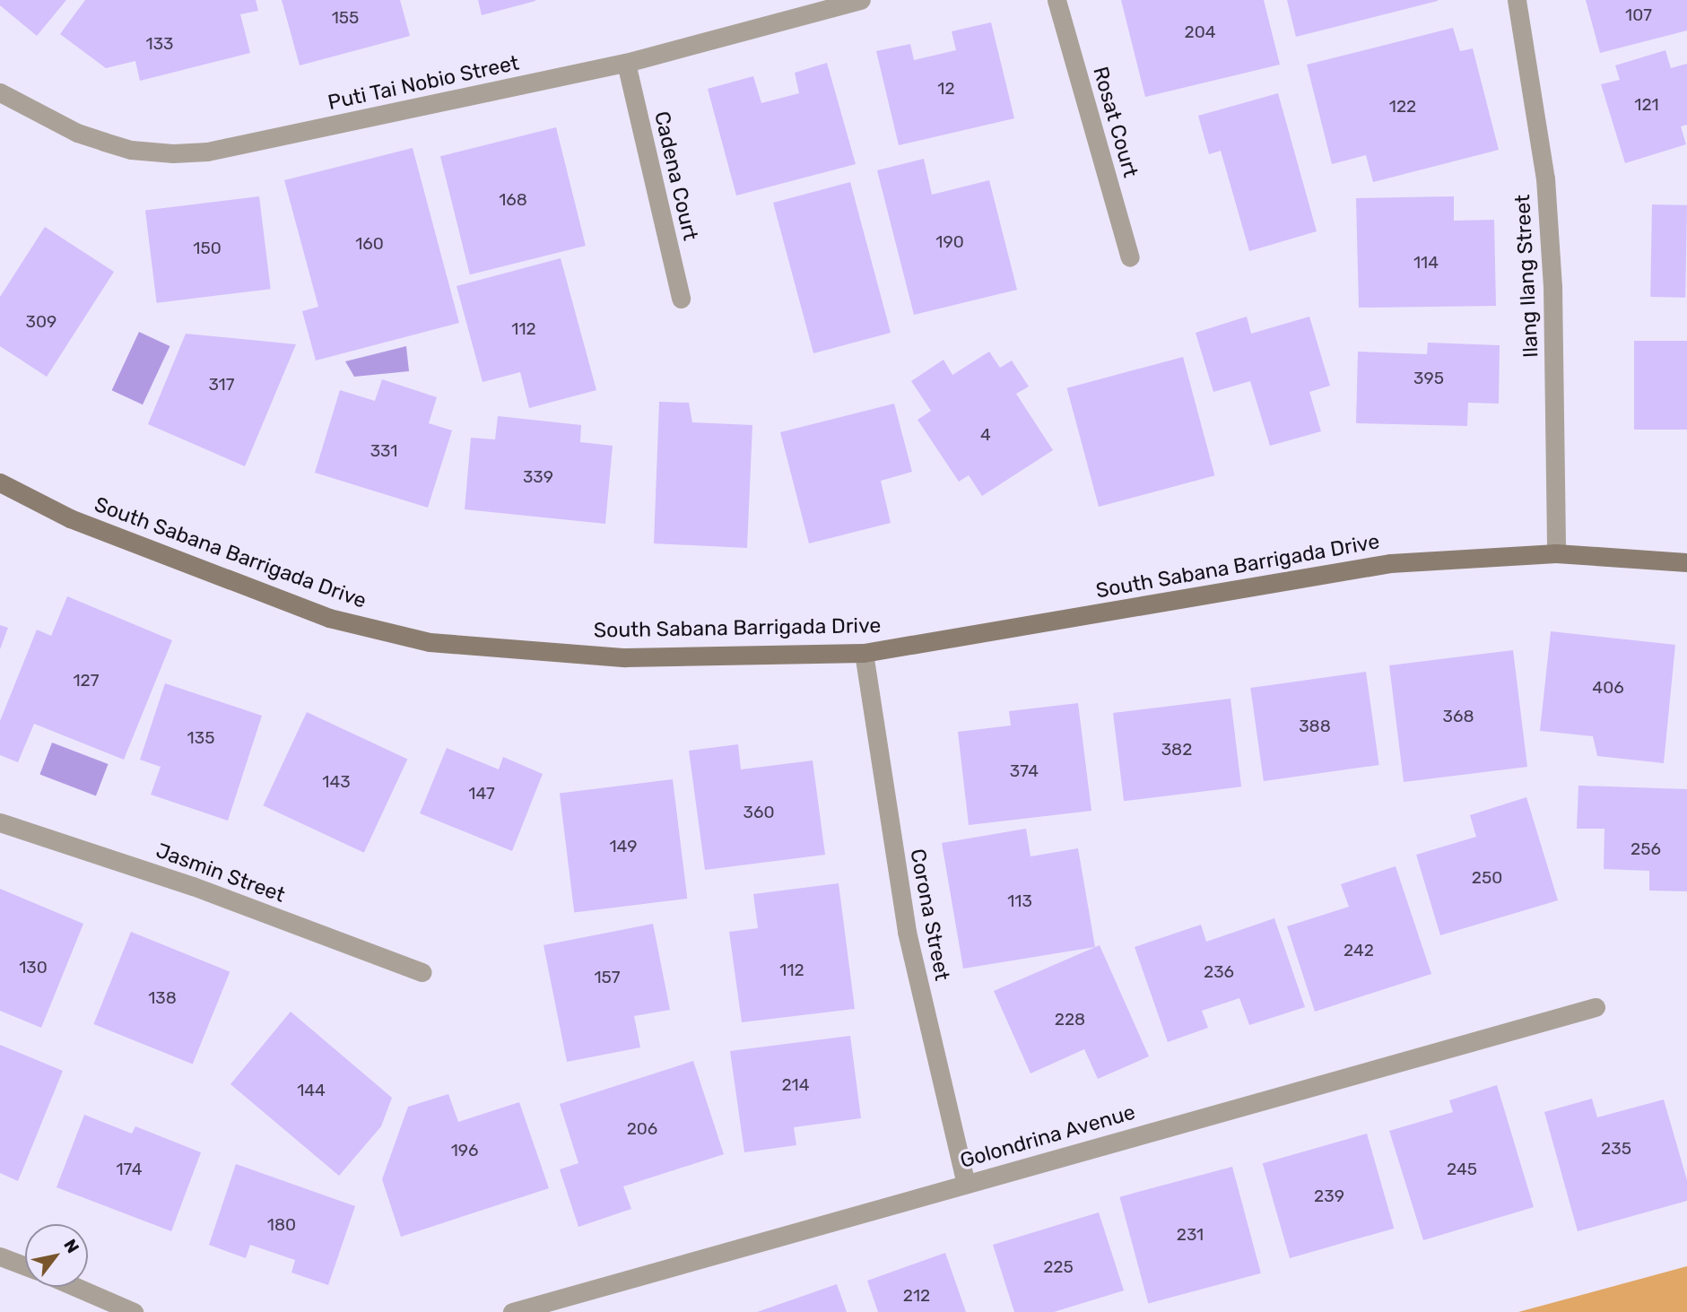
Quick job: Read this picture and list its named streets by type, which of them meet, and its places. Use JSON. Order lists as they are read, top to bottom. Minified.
{"streets":{"main road":["South Sabana Barrigada Drive"],"street":["Puti Tai Nobio Street","Rosat Court","Cadena Court","Ilang Ilang Street","Jasmin Street","Corona Street","Golondrina Avenue"]},"crossings":[["Puti Tai Nobio Street","Cadena Court"],["Ilang Ilang Street","South Sabana Barrigada Drive"],["South Sabana Barrigada Drive","Corona Street"],["Corona Street","Golondrina Avenue"]],"house_numbers":["107","155","204","133","12","121","122","168","190","160","150","114","309","112","395","317","4","331","339","127","406","368","388","135","382","374","143","147","360","149","256","250","113","242","130","112","236","157","138","228","214","144","206","235","196","174","245","239","180","231","225","212"],"north":"top right"}
